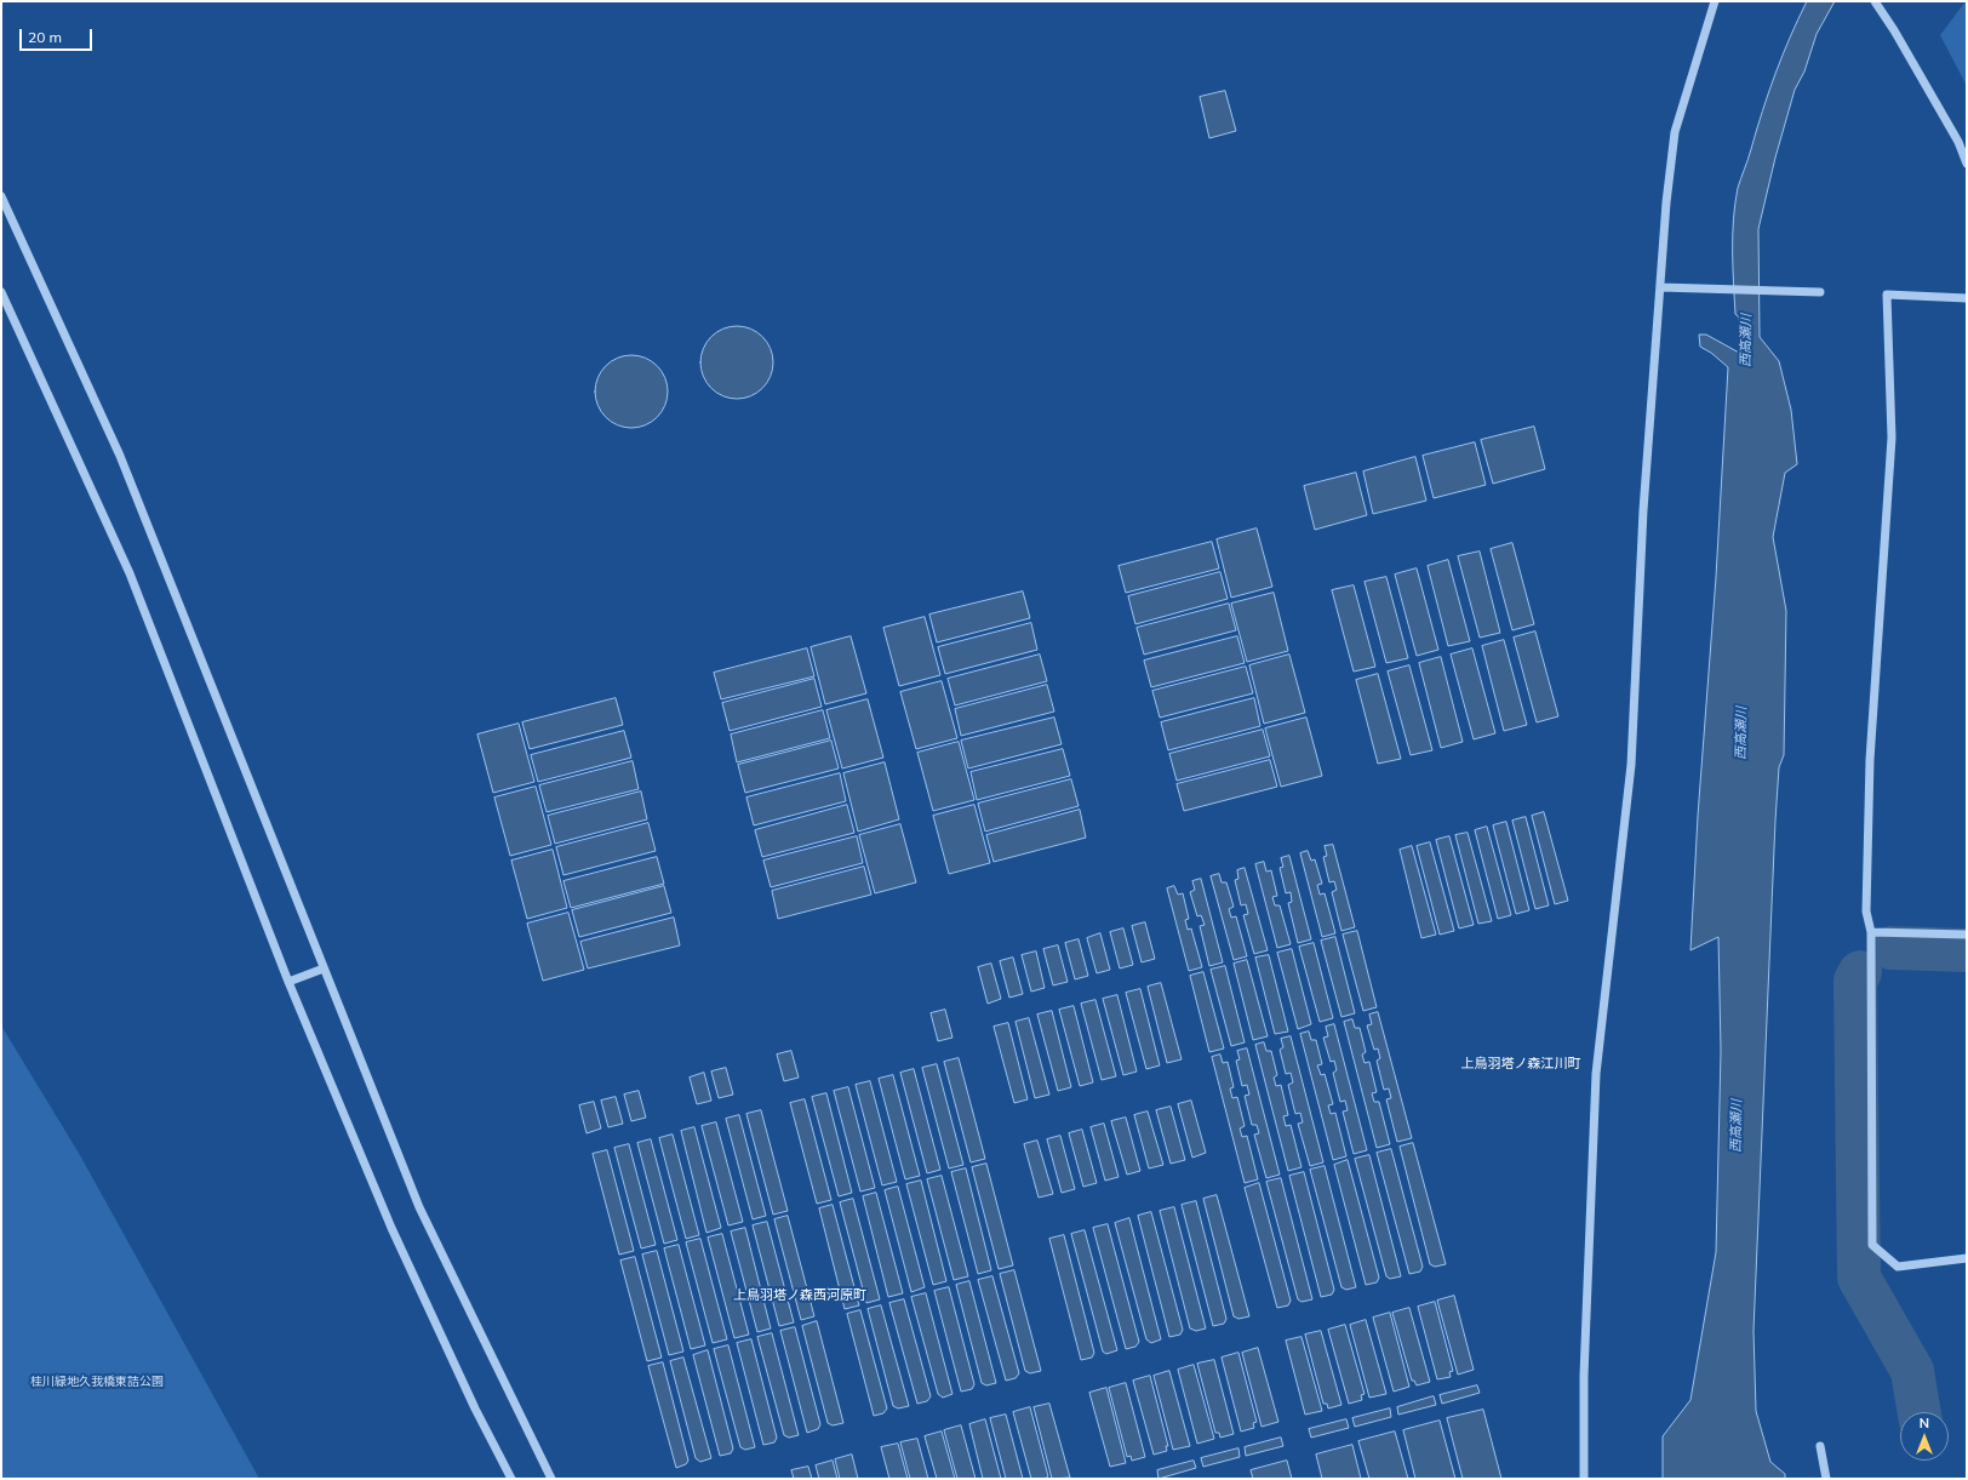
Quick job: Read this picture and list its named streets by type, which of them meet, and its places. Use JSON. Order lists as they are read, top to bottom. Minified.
{"districts":["上鳥羽塔ノ森江川町","上鳥羽塔ノ森西河原町"],"water":["西高瀬川"],"parks":["桂川緑地久我橋東詰公園"],"scale_bar":"20 m","north":"top"}
